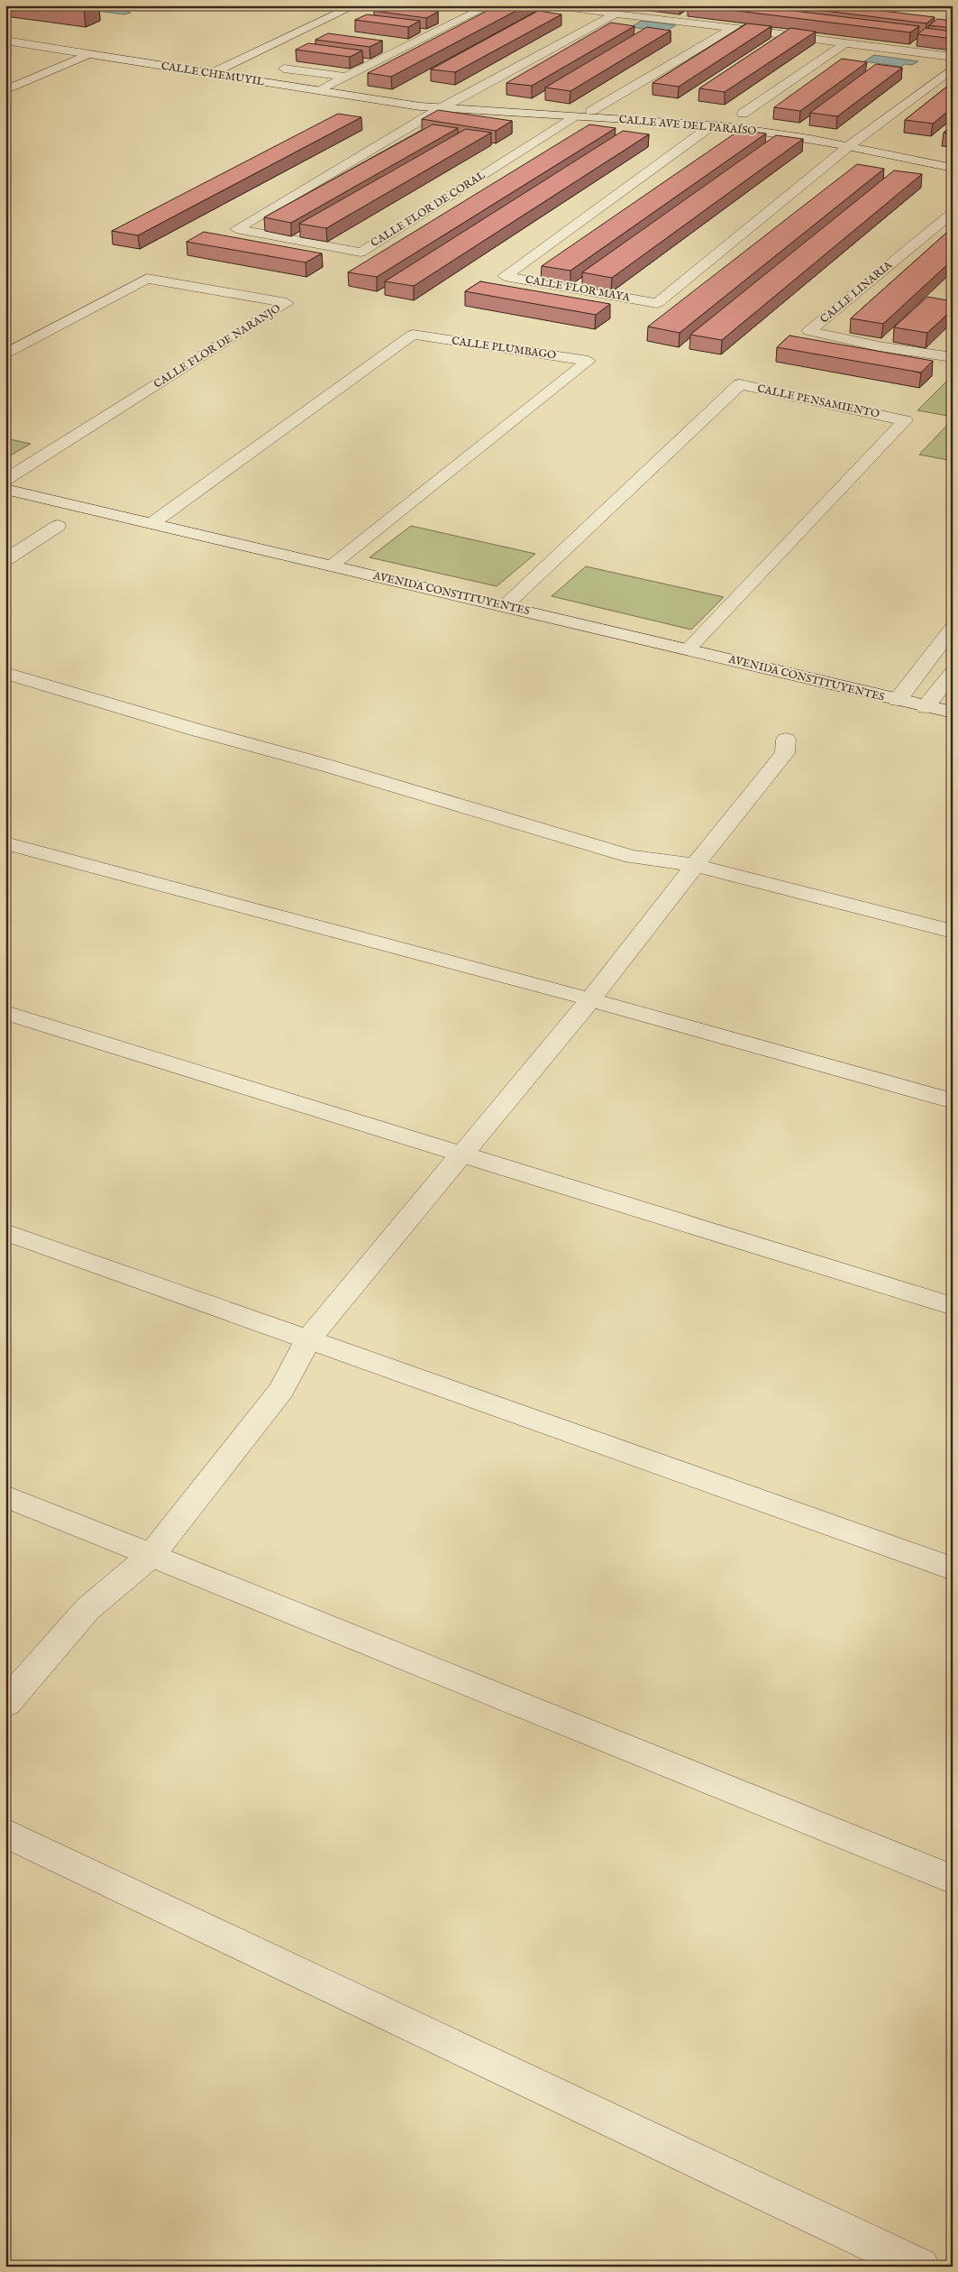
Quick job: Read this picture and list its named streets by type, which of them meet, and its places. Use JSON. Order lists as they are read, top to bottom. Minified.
{"streets":{"street":["CALLE CHEMUYIL","CALLE AVE DEL PARAÍSO","CALLE FLOR DE CORAL","CALLE FLOR MAYA","CALLE LINARIA","CALLE FLOR DE NARANJO","CALLE PLUMBAGO","CALLE PENSAMIENTO","AVENIDA CONSTITUYENTES"]},"crossings":[["CALLE CHEMUYIL","CALLE AVE DEL PARAÍSO"],["CALLE AVE DEL PARAÍSO","CALLE FLOR DE CORAL"],["CALLE AVE DEL PARAÍSO","CALLE FLOR MAYA"],["CALLE PLUMBAGO","AVENIDA CONSTITUYENTES"],["CALLE PENSAMIENTO","AVENIDA CONSTITUYENTES"]]}
